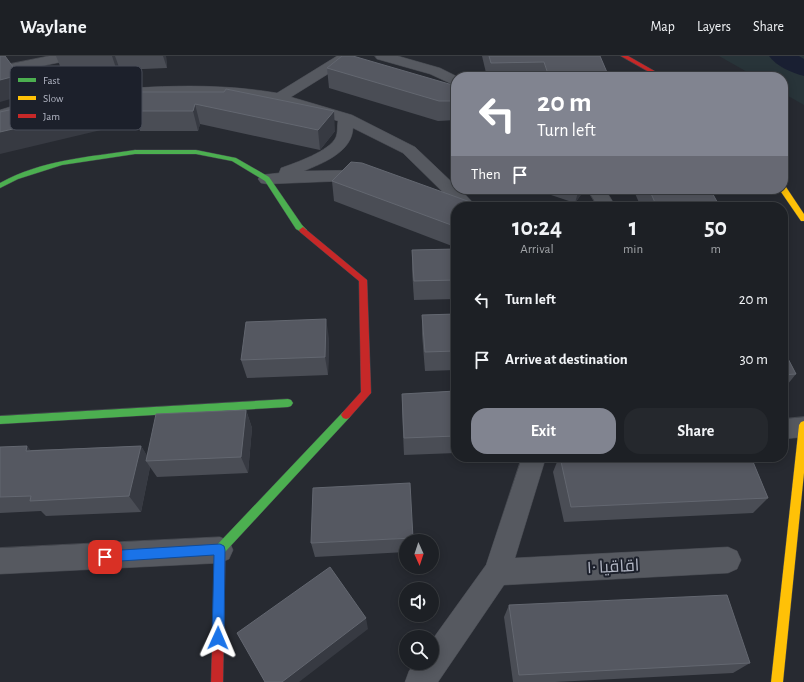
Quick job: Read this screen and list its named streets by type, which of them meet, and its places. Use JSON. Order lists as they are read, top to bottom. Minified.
{"streets":{"street":["اقاقیا ۱۰"]},"legend":["Fast","Slow","Jam"],"north":"bottom","page":{"header":"Waylane","nav":["Map","Layers","Share"],"turn":["20 m","Turn left"],"then":"Then","eta":["10:24","Arrival","1","min","50","m"],"list":[{"name":"Turn left","value":"20 m"},{"name":"Arrive at destination","value":"30 m"}],"buttons":["Exit","Share"]}}
